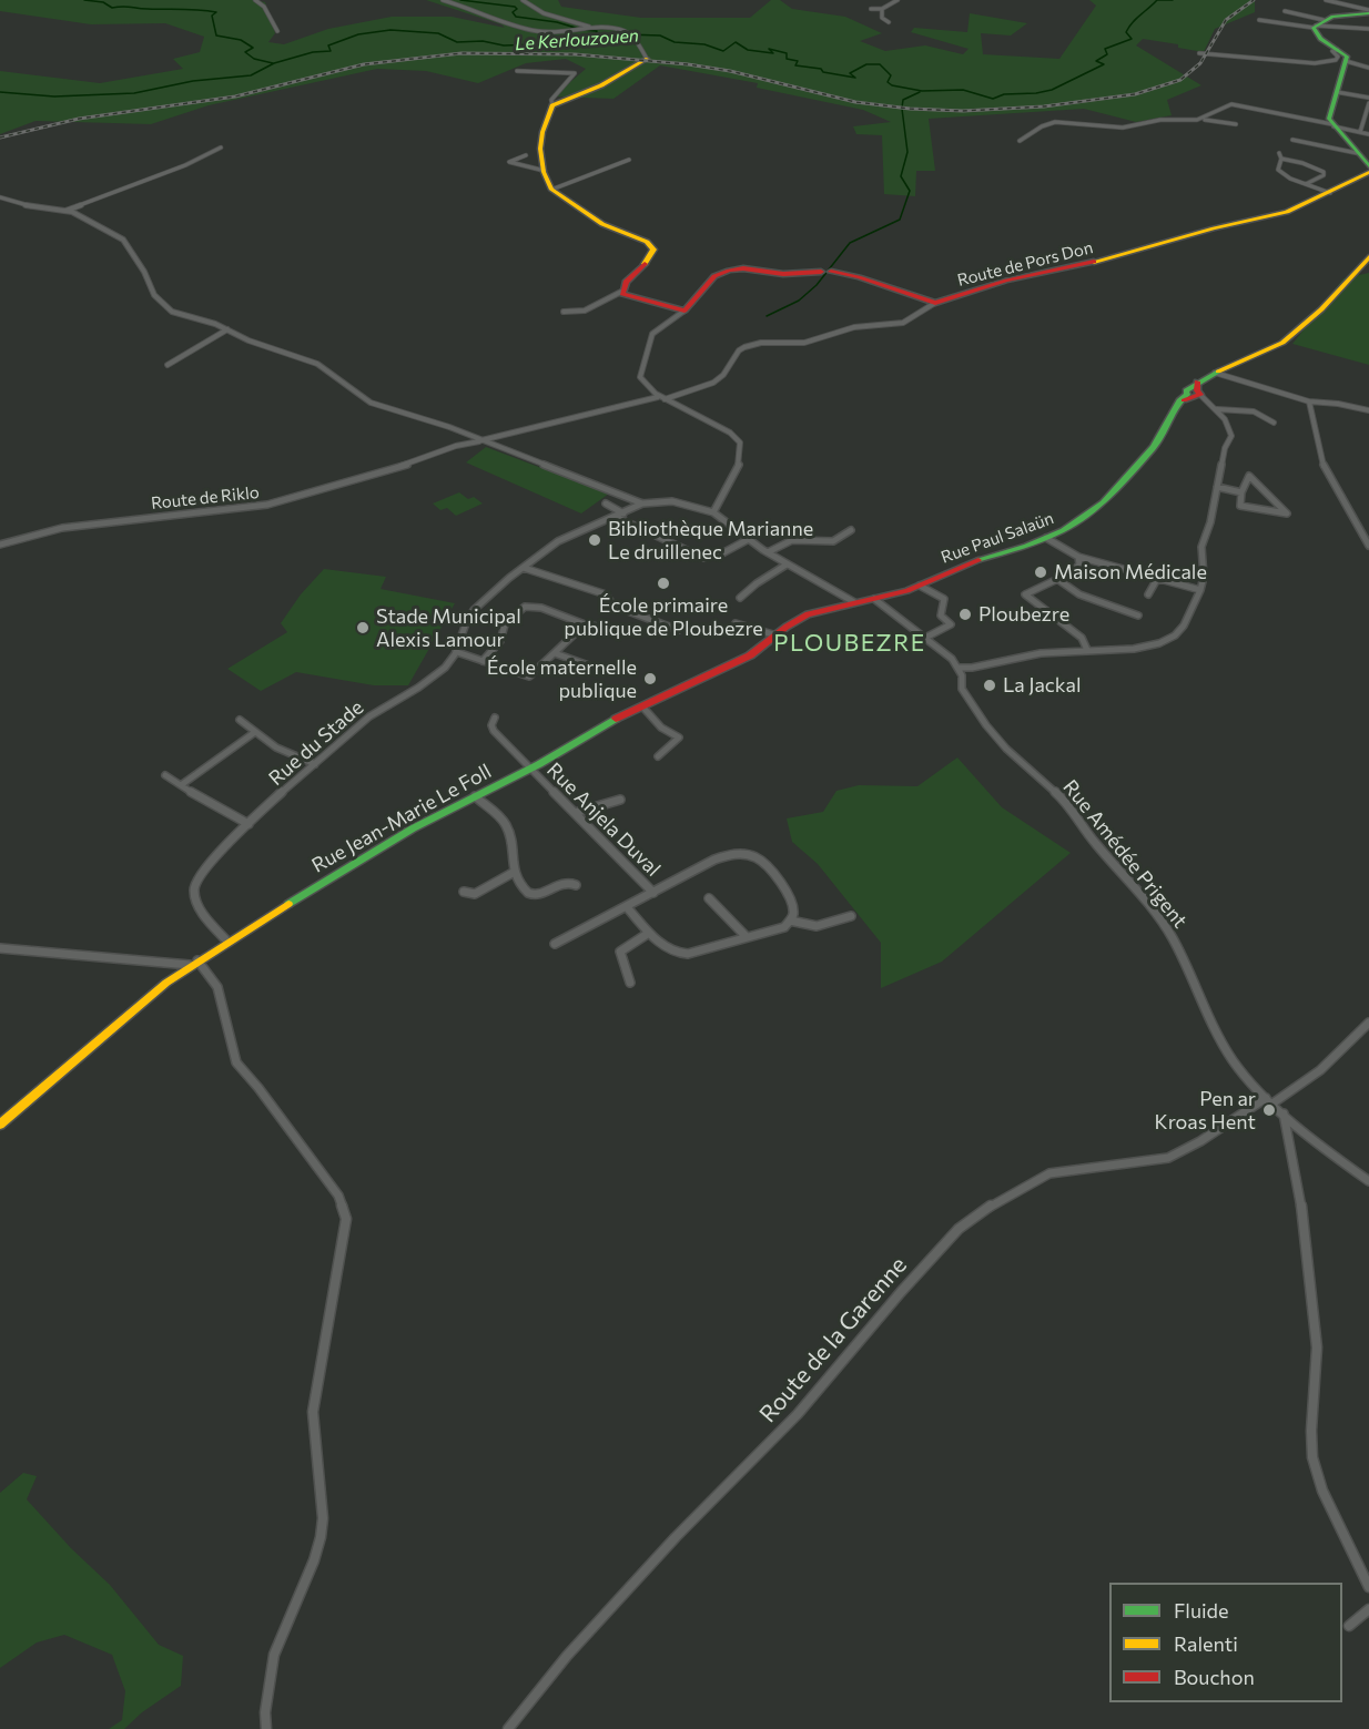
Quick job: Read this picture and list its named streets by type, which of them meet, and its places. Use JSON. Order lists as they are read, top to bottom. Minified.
{"streets":{"main road":["Route de Pors Don","Rue Paul Salaün","Rue Jean-Marie Le Foll"],"street":["Route de Riklo","Rue du Stade","Rue Anjela Duval","Rue Amédée Prigent","Route de la Garenne"]},"crossings":[["Route de Pors Don","Route de Riklo"],["Rue Paul Salaün","Rue Jean-Marie Le Foll"],["Rue Paul Salaün","Rue Amédée Prigent"],["Rue du Stade","Rue Jean-Marie Le Foll"],["Rue Jean-Marie Le Foll","Rue Anjela Duval"],["Rue Amédée Prigent","Route de la Garenne"]],"districts":["PLOUBEZRE"],"water":["Le Kerlouzouen"],"places":["Bibliothèque Marianne Le druillenec","Maison Médicale","École primaire publique de Ploubezre","Ploubezre","Stade Municipal Alexis Lamour","École maternelle publique","La Jackal","Pen ar Kroas Hent"],"legend":["Fluide","Ralenti","Bouchon"]}
